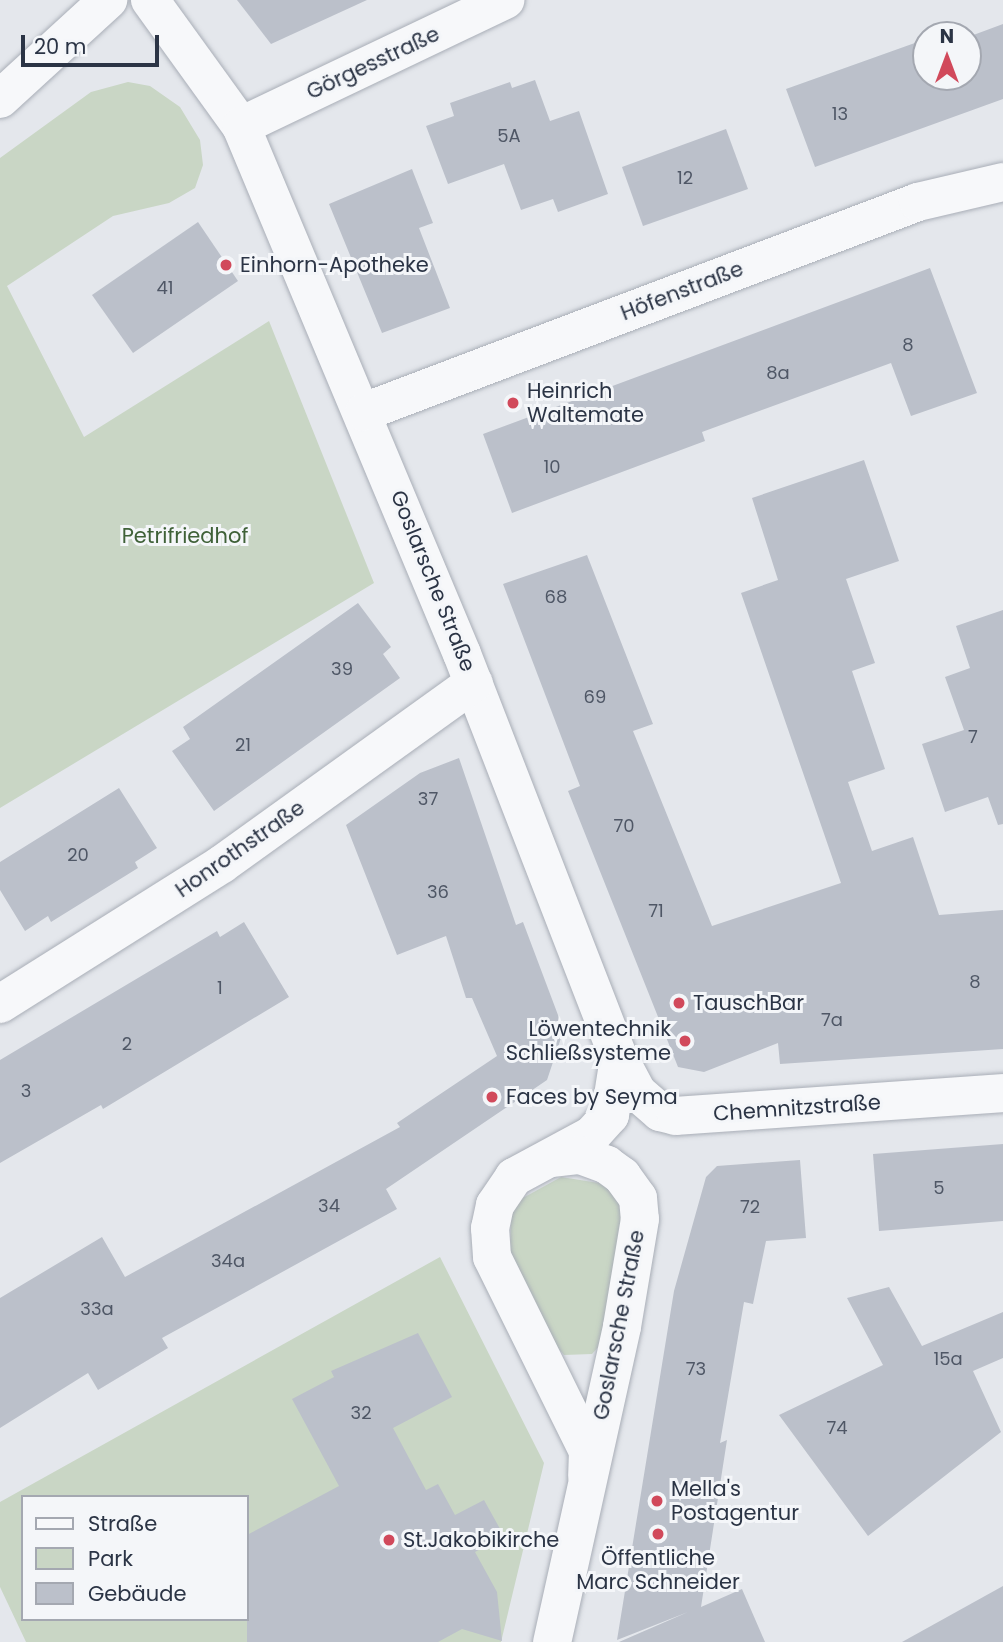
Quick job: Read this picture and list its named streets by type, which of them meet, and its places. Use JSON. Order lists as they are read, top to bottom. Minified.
{"streets":{"street":["Görgesstraße","Höfenstraße","Goslarsche Straße","Honrothstraße","Chemnitzstraße"]},"crossings":[["Görgesstraße","Goslarsche Straße"],["Höfenstraße","Goslarsche Straße"],["Goslarsche Straße","Honrothstraße"],["Goslarsche Straße","Chemnitzstraße"]],"parks":["Petrifriedhof"],"places":["Einhorn-Apotheke","Heinrich Waltemate","TauschBar","Löwentechnik Schließsysteme","Faces by Seyma","Mella's Postagentur","Öffentliche Marc Schneider","St.Jakobikirche"],"house_numbers":["13","5A","12","41","8","8a","10","68","39","69","7","21","37","70","20","36","71","8","1","7a","2","3","5","34","72","34a","33a","15a","73","32","74"],"legend":["Straße","Park","Gebäude"],"scale_bar":"20 m","north":"top"}
